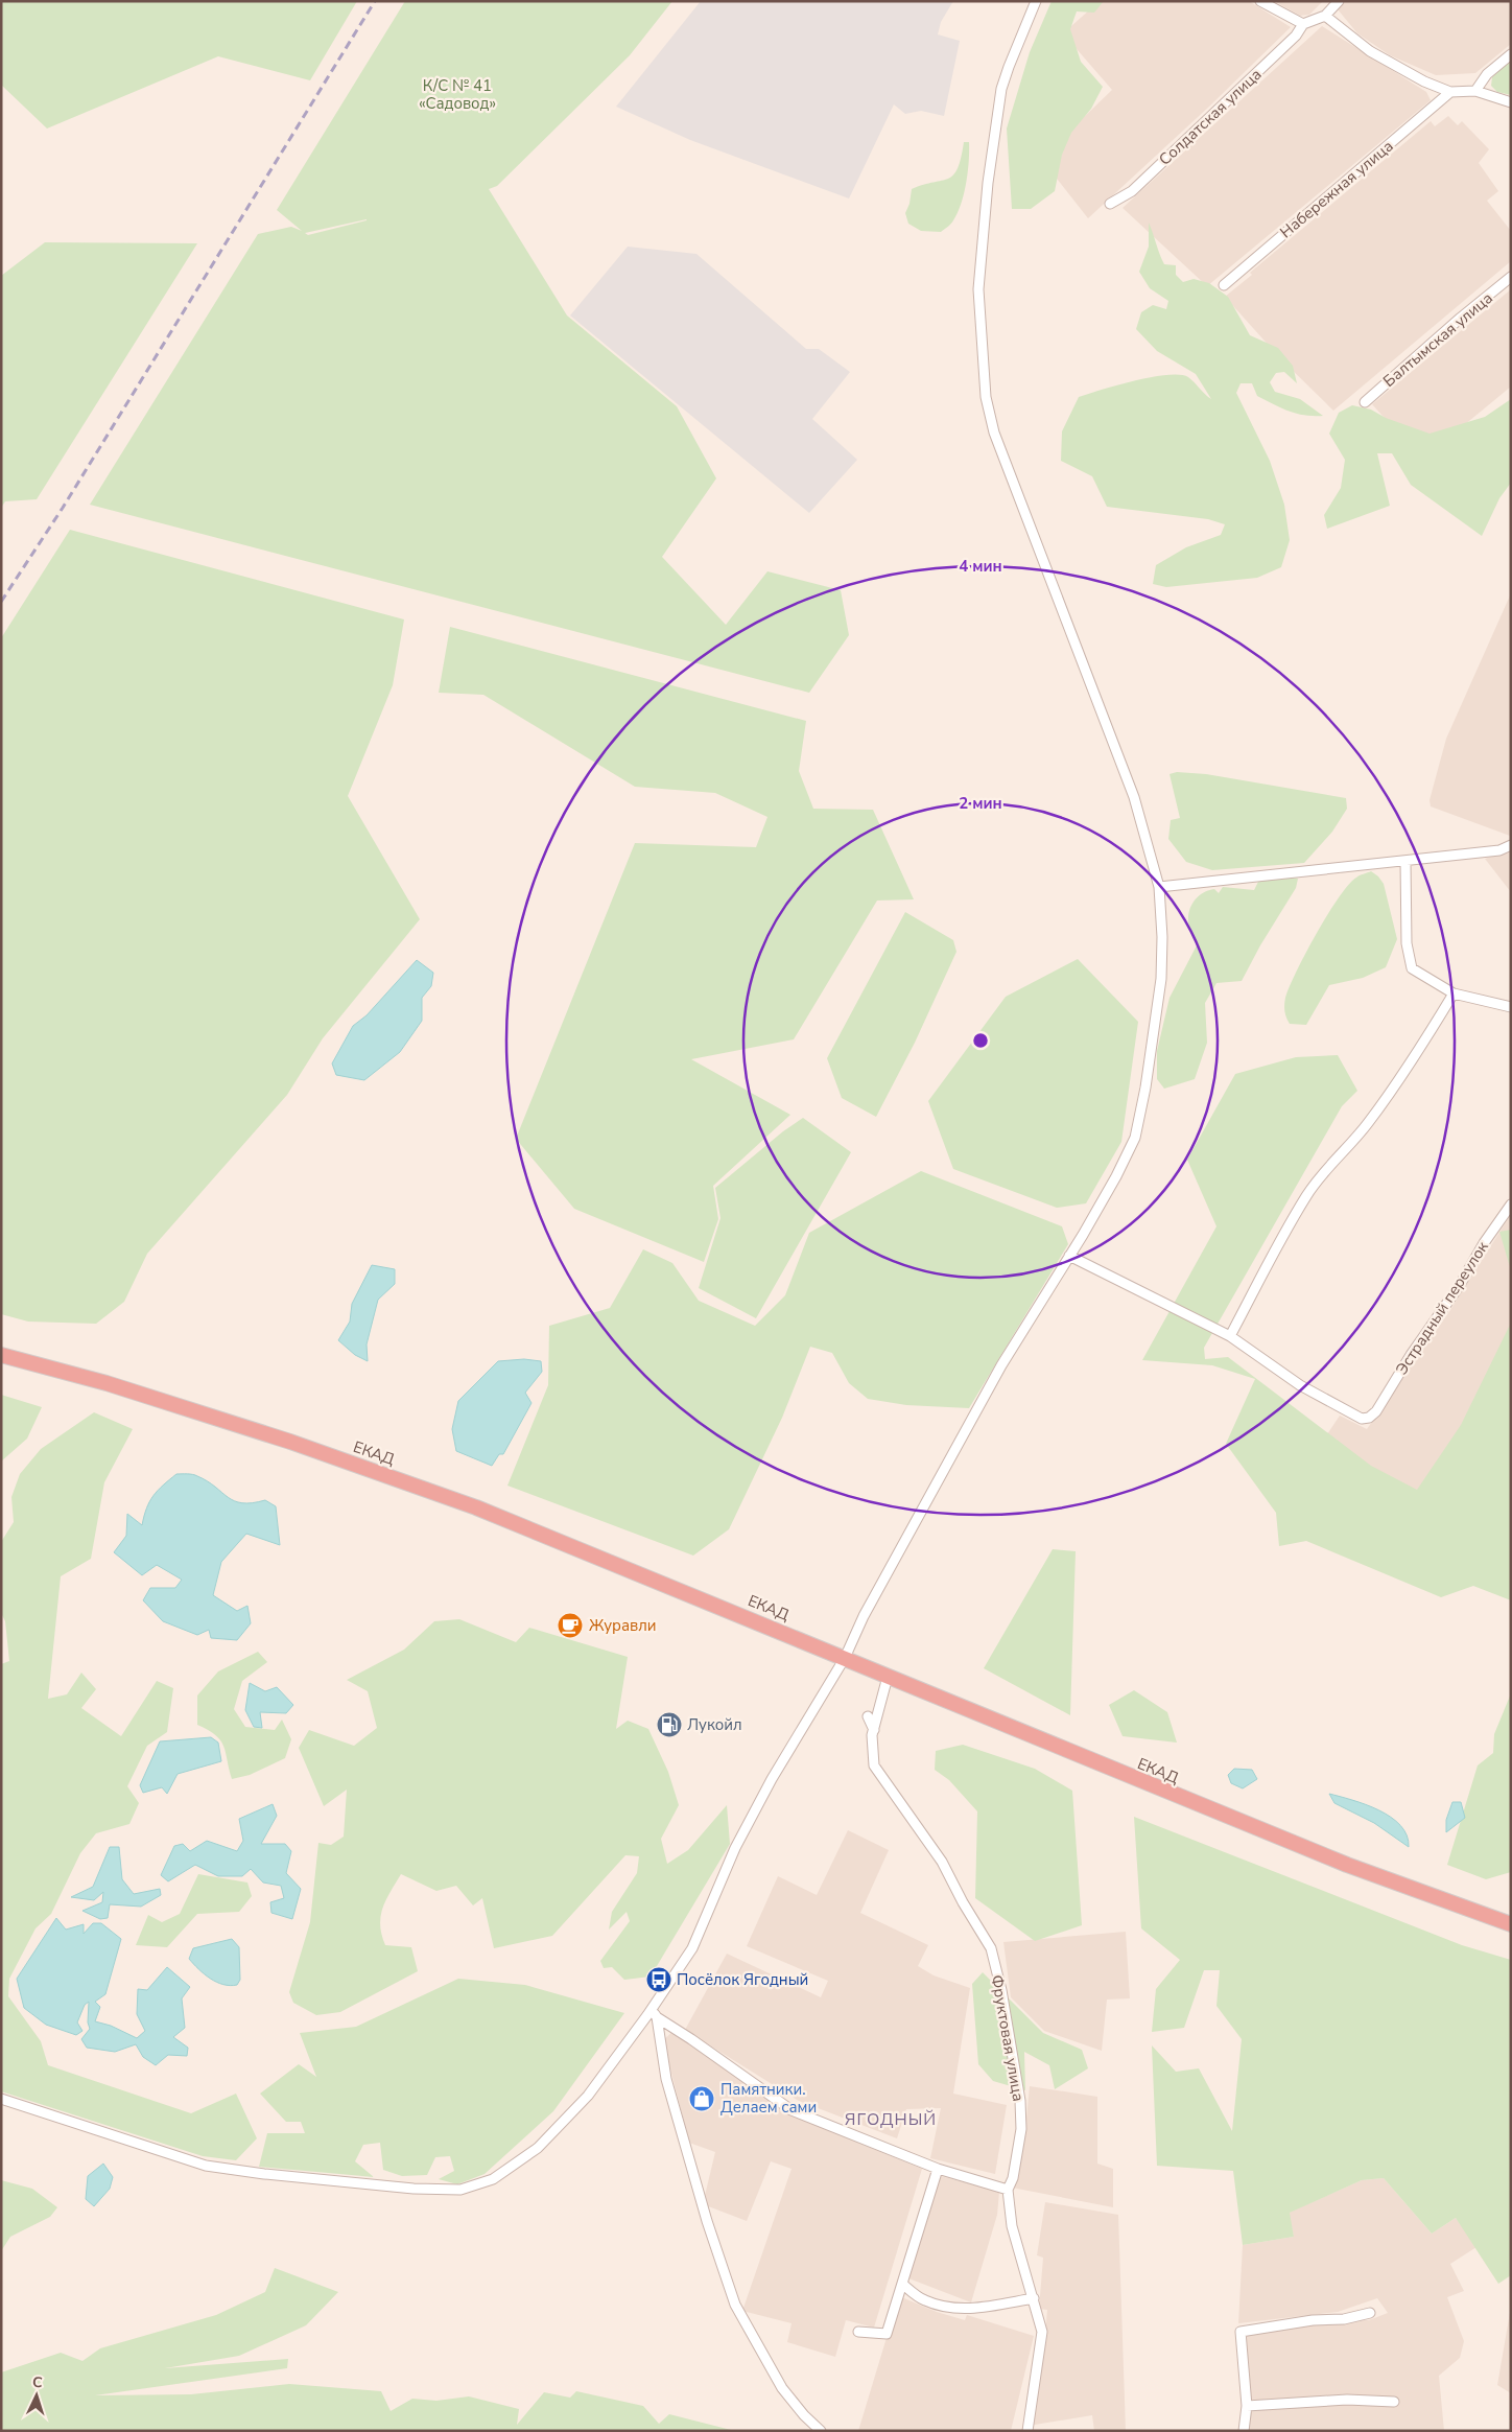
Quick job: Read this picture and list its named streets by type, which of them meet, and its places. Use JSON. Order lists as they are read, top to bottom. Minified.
{"streets":{"highway":["ЕКАД"],"street":["Солдатская улица","Набережная улица","Балтымская улица","Эстрадный переулок","Фруктовая улица"]},"crossings":[["ЕКАД","Фруктовая улица"]],"districts":["ЯГОДНЫЙ"],"parks":["К/С № 41 «Садовод»"],"places":{"cafe":["Журавли"],"fuel station":["Лукойл"],"bus stop":["Посёлок Ягодный"],"shop":["Памятники. Делаем сами"]},"north":"top","rings":["4 мин","2 мин"]}
